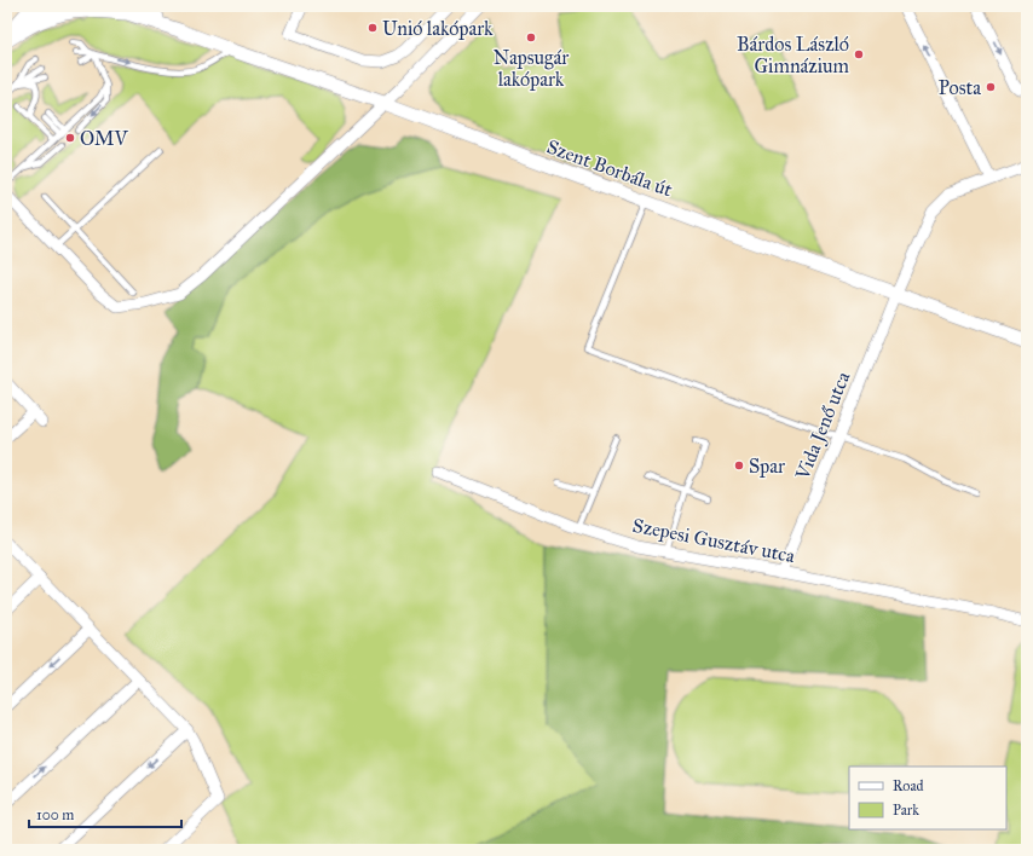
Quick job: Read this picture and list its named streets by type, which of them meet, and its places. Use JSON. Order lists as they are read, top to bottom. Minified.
{"streets":{"street":["Szent Borbála út","Vida Jenő utca","Szepesi Gusztáv utca"]},"crossings":[["Szent Borbála út","Vida Jenő utca"],["Vida Jenő utca","Szepesi Gusztáv utca"]],"places":["Unió lakópark","Napsugár lakópark","Bárdos László Gimnázium","Posta","OMV","Spar"],"legend":["Road","Park"],"scale_bar":"100 m"}
